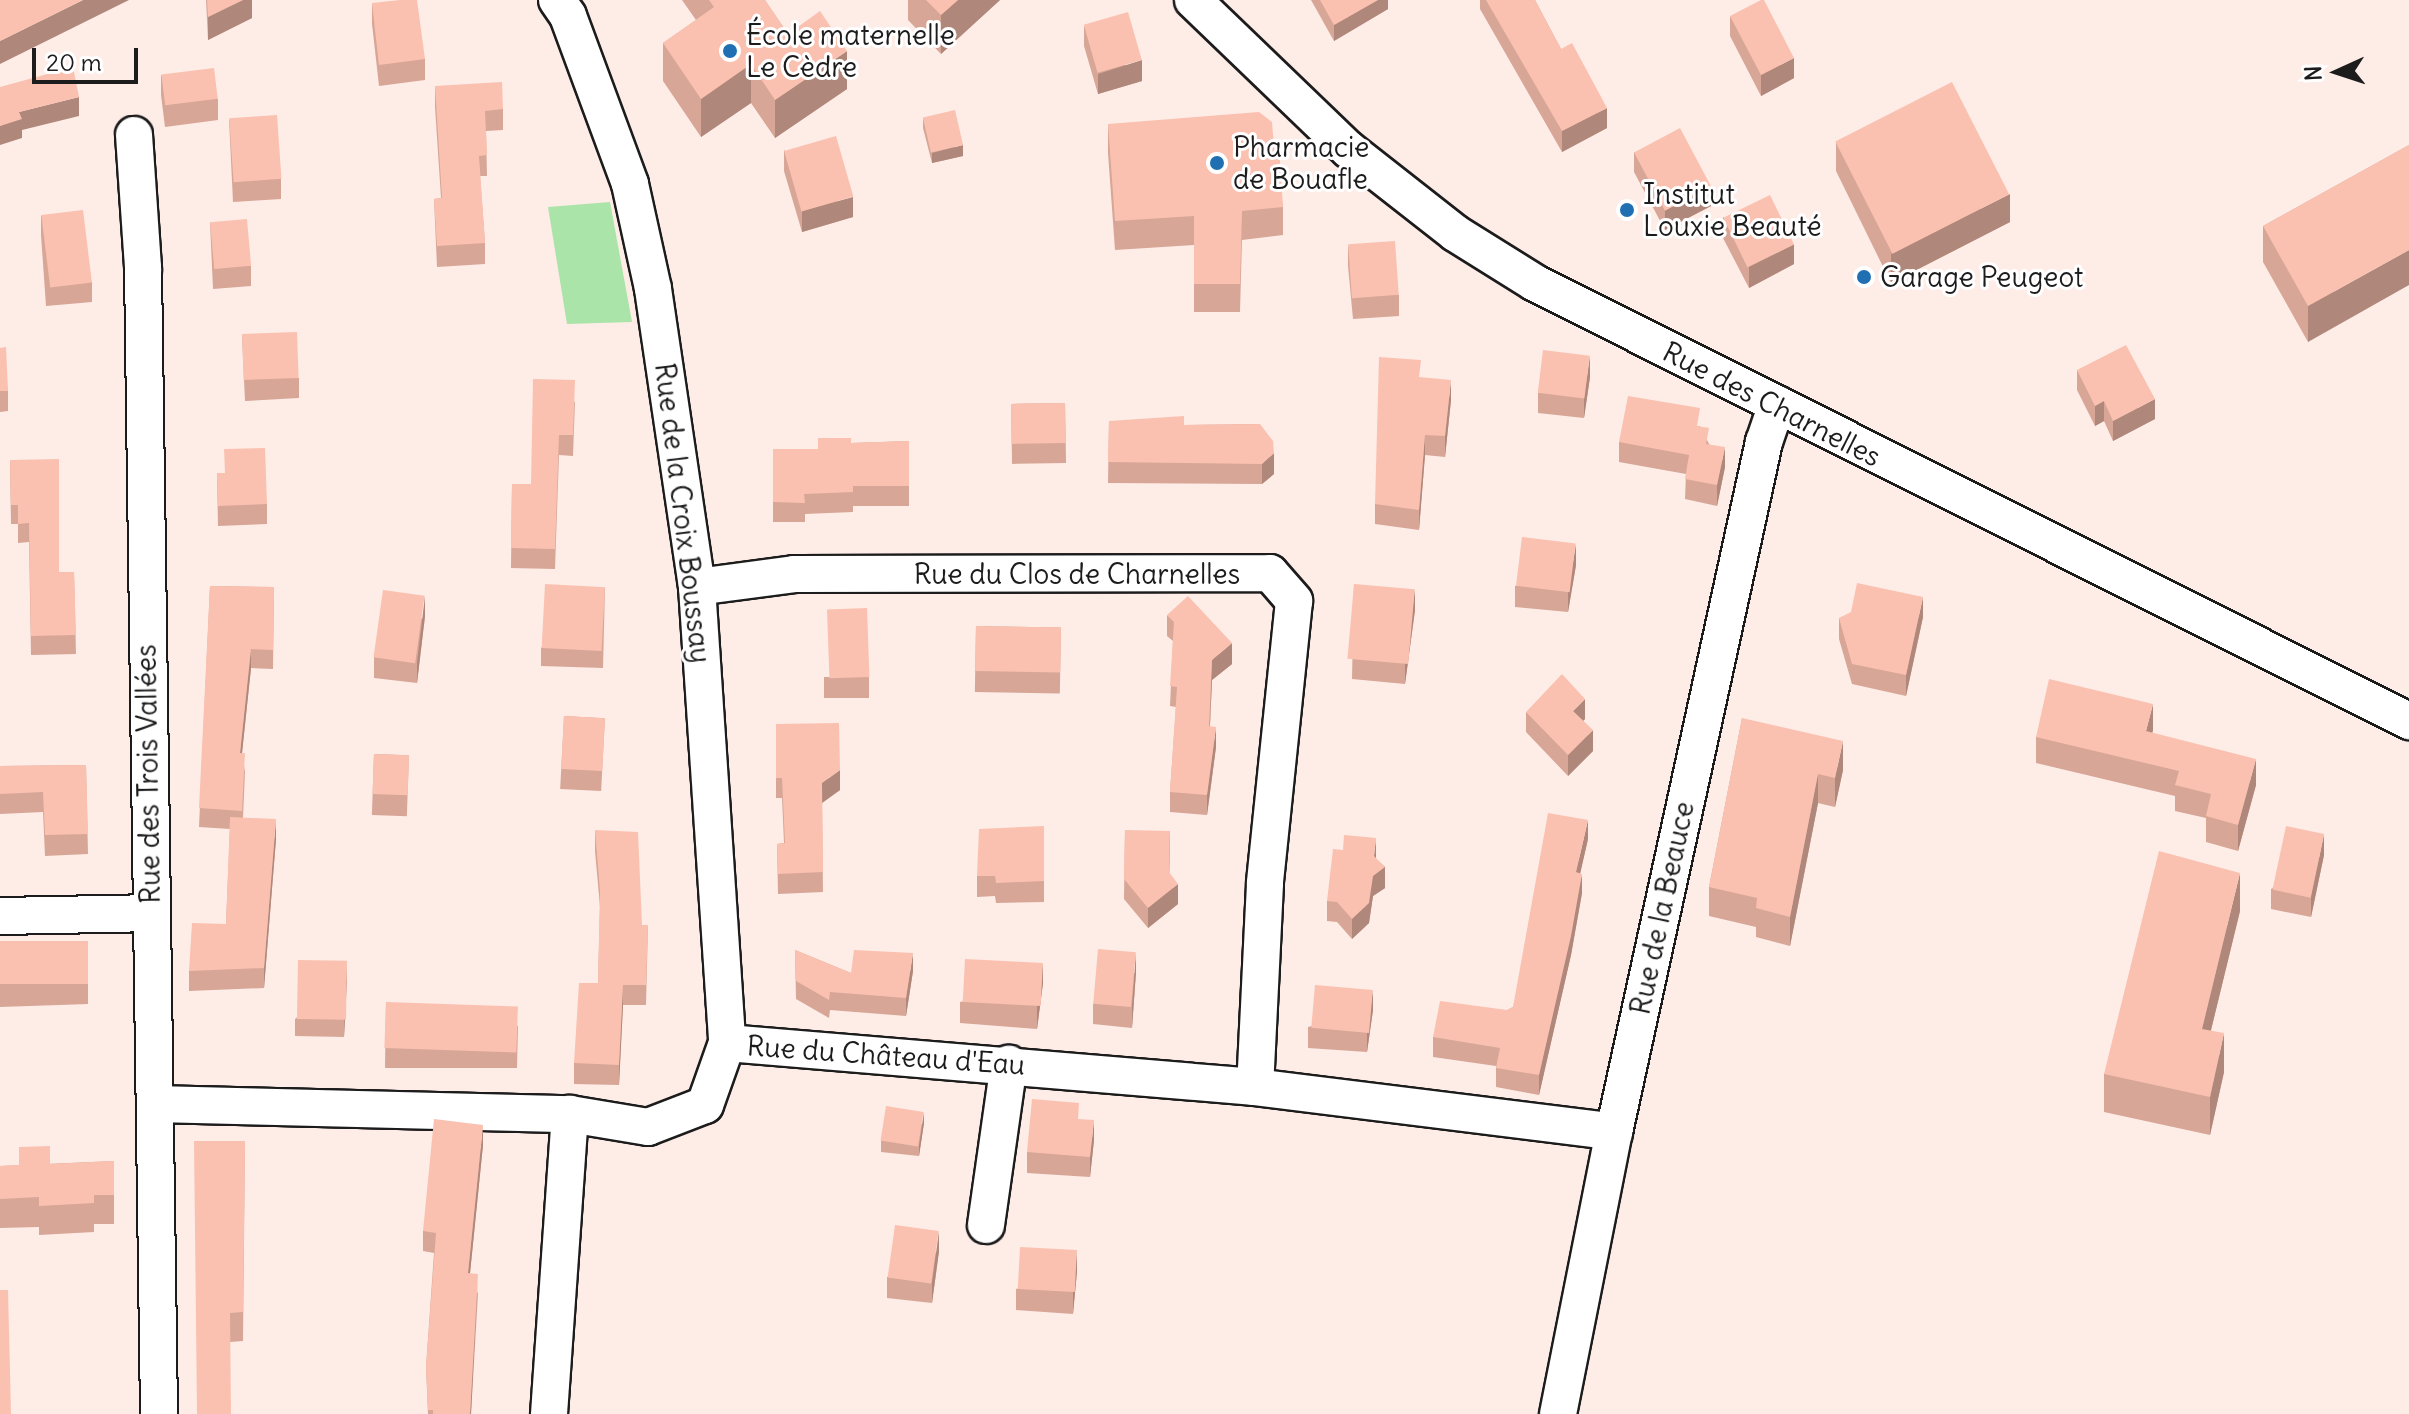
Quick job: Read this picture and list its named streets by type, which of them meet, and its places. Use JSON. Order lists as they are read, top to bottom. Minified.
{"streets":{"street":["Rue des Charnelles","Rue de la Croix Boussay","Rue du Clos de Charnelles","Rue des Trois Vallées","Rue de la Beauce","Rue du Château d'Eau"]},"crossings":[["Rue des Charnelles","Rue de la Beauce"],["Rue de la Croix Boussay","Rue du Clos de Charnelles"],["Rue de la Croix Boussay","Rue du Château d'Eau"],["Rue du Clos de Charnelles","Rue du Château d'Eau"],["Rue des Trois Vallées","Rue du Château d'Eau"],["Rue de la Beauce","Rue du Château d'Eau"]],"places":["École maternelle Le Cèdre","Pharmacie de Bouafle","Institut Louxie Beauté","Garage Peugeot"],"scale_bar":"20 m","north":"left"}
